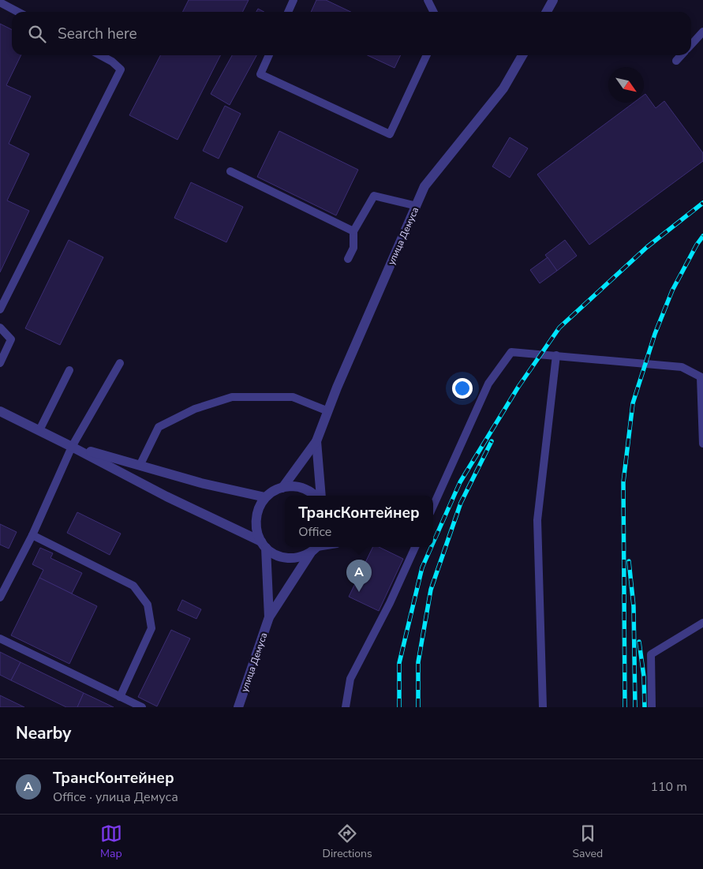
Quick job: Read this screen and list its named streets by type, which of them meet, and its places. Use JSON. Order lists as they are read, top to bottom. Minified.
{"streets":{"street":["улица Демуса"]},"north":"bottom right","page":{"search":"Search here","popup":["ТрансКонтейнер","Office"],"pins":"A","heading":"Nearby","list":[{"mark":"A","name":"ТрансКонтейнер","note":"Office · улица Демуса","value":"110 m"}],"nav":["Map","Directions","Saved"]}}
